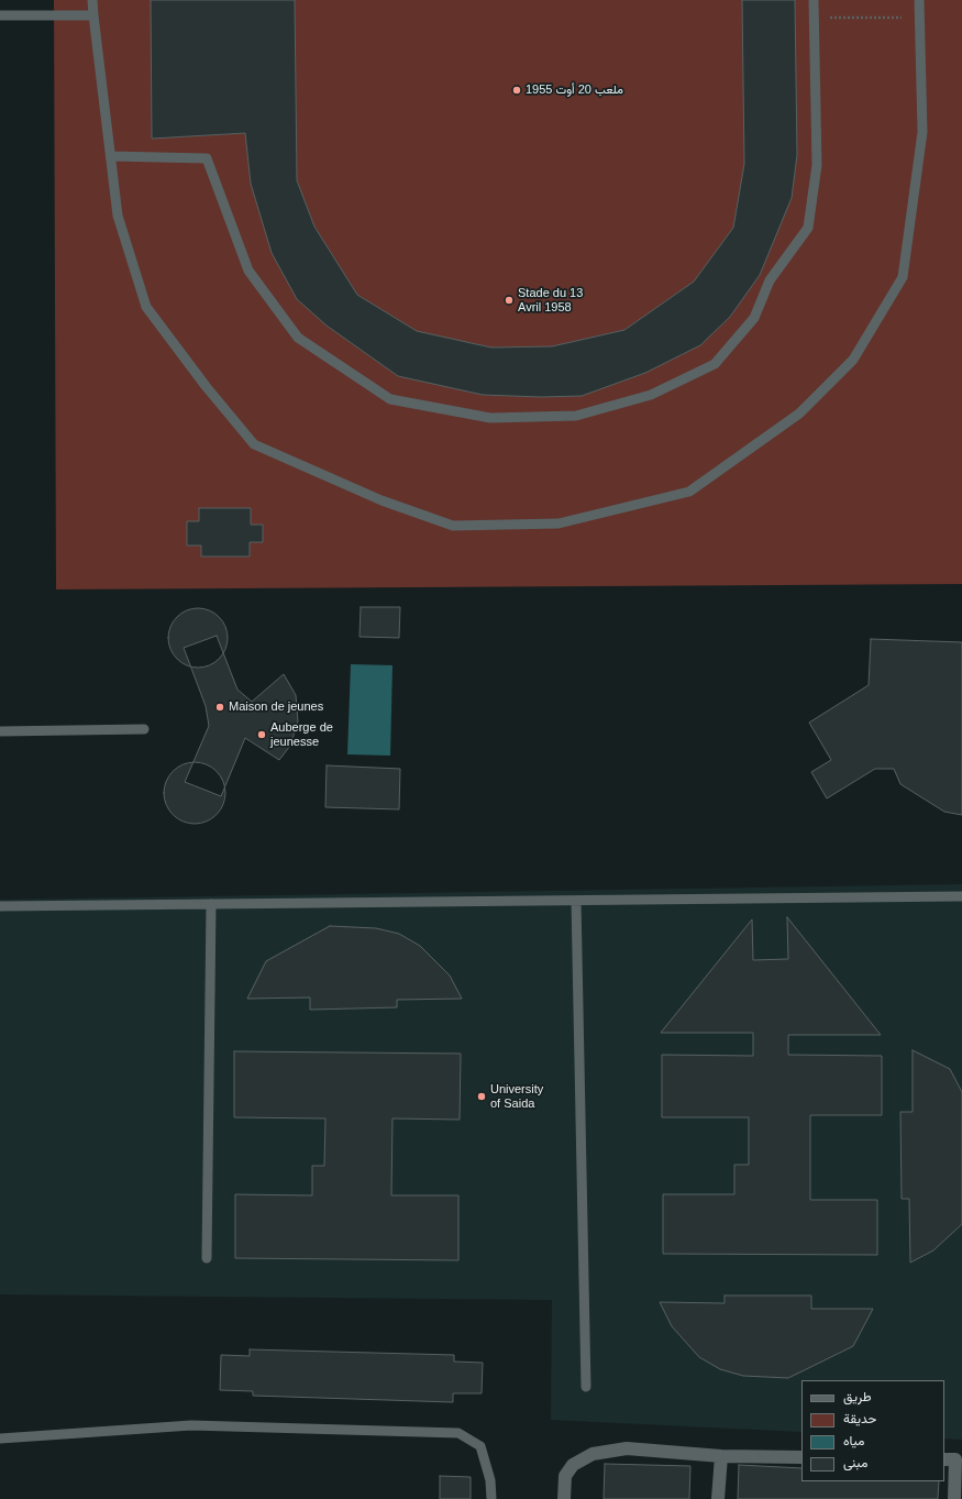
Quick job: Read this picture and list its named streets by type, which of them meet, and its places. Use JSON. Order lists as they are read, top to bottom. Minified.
{"places":["ملعب 20 أوت 1955","Stade du 13 Avril 1958","Maison de jeunes","Auberge de jeunesse","University of Saida"],"legend":["طريق","حديقة","مياه","مبنى"]}
